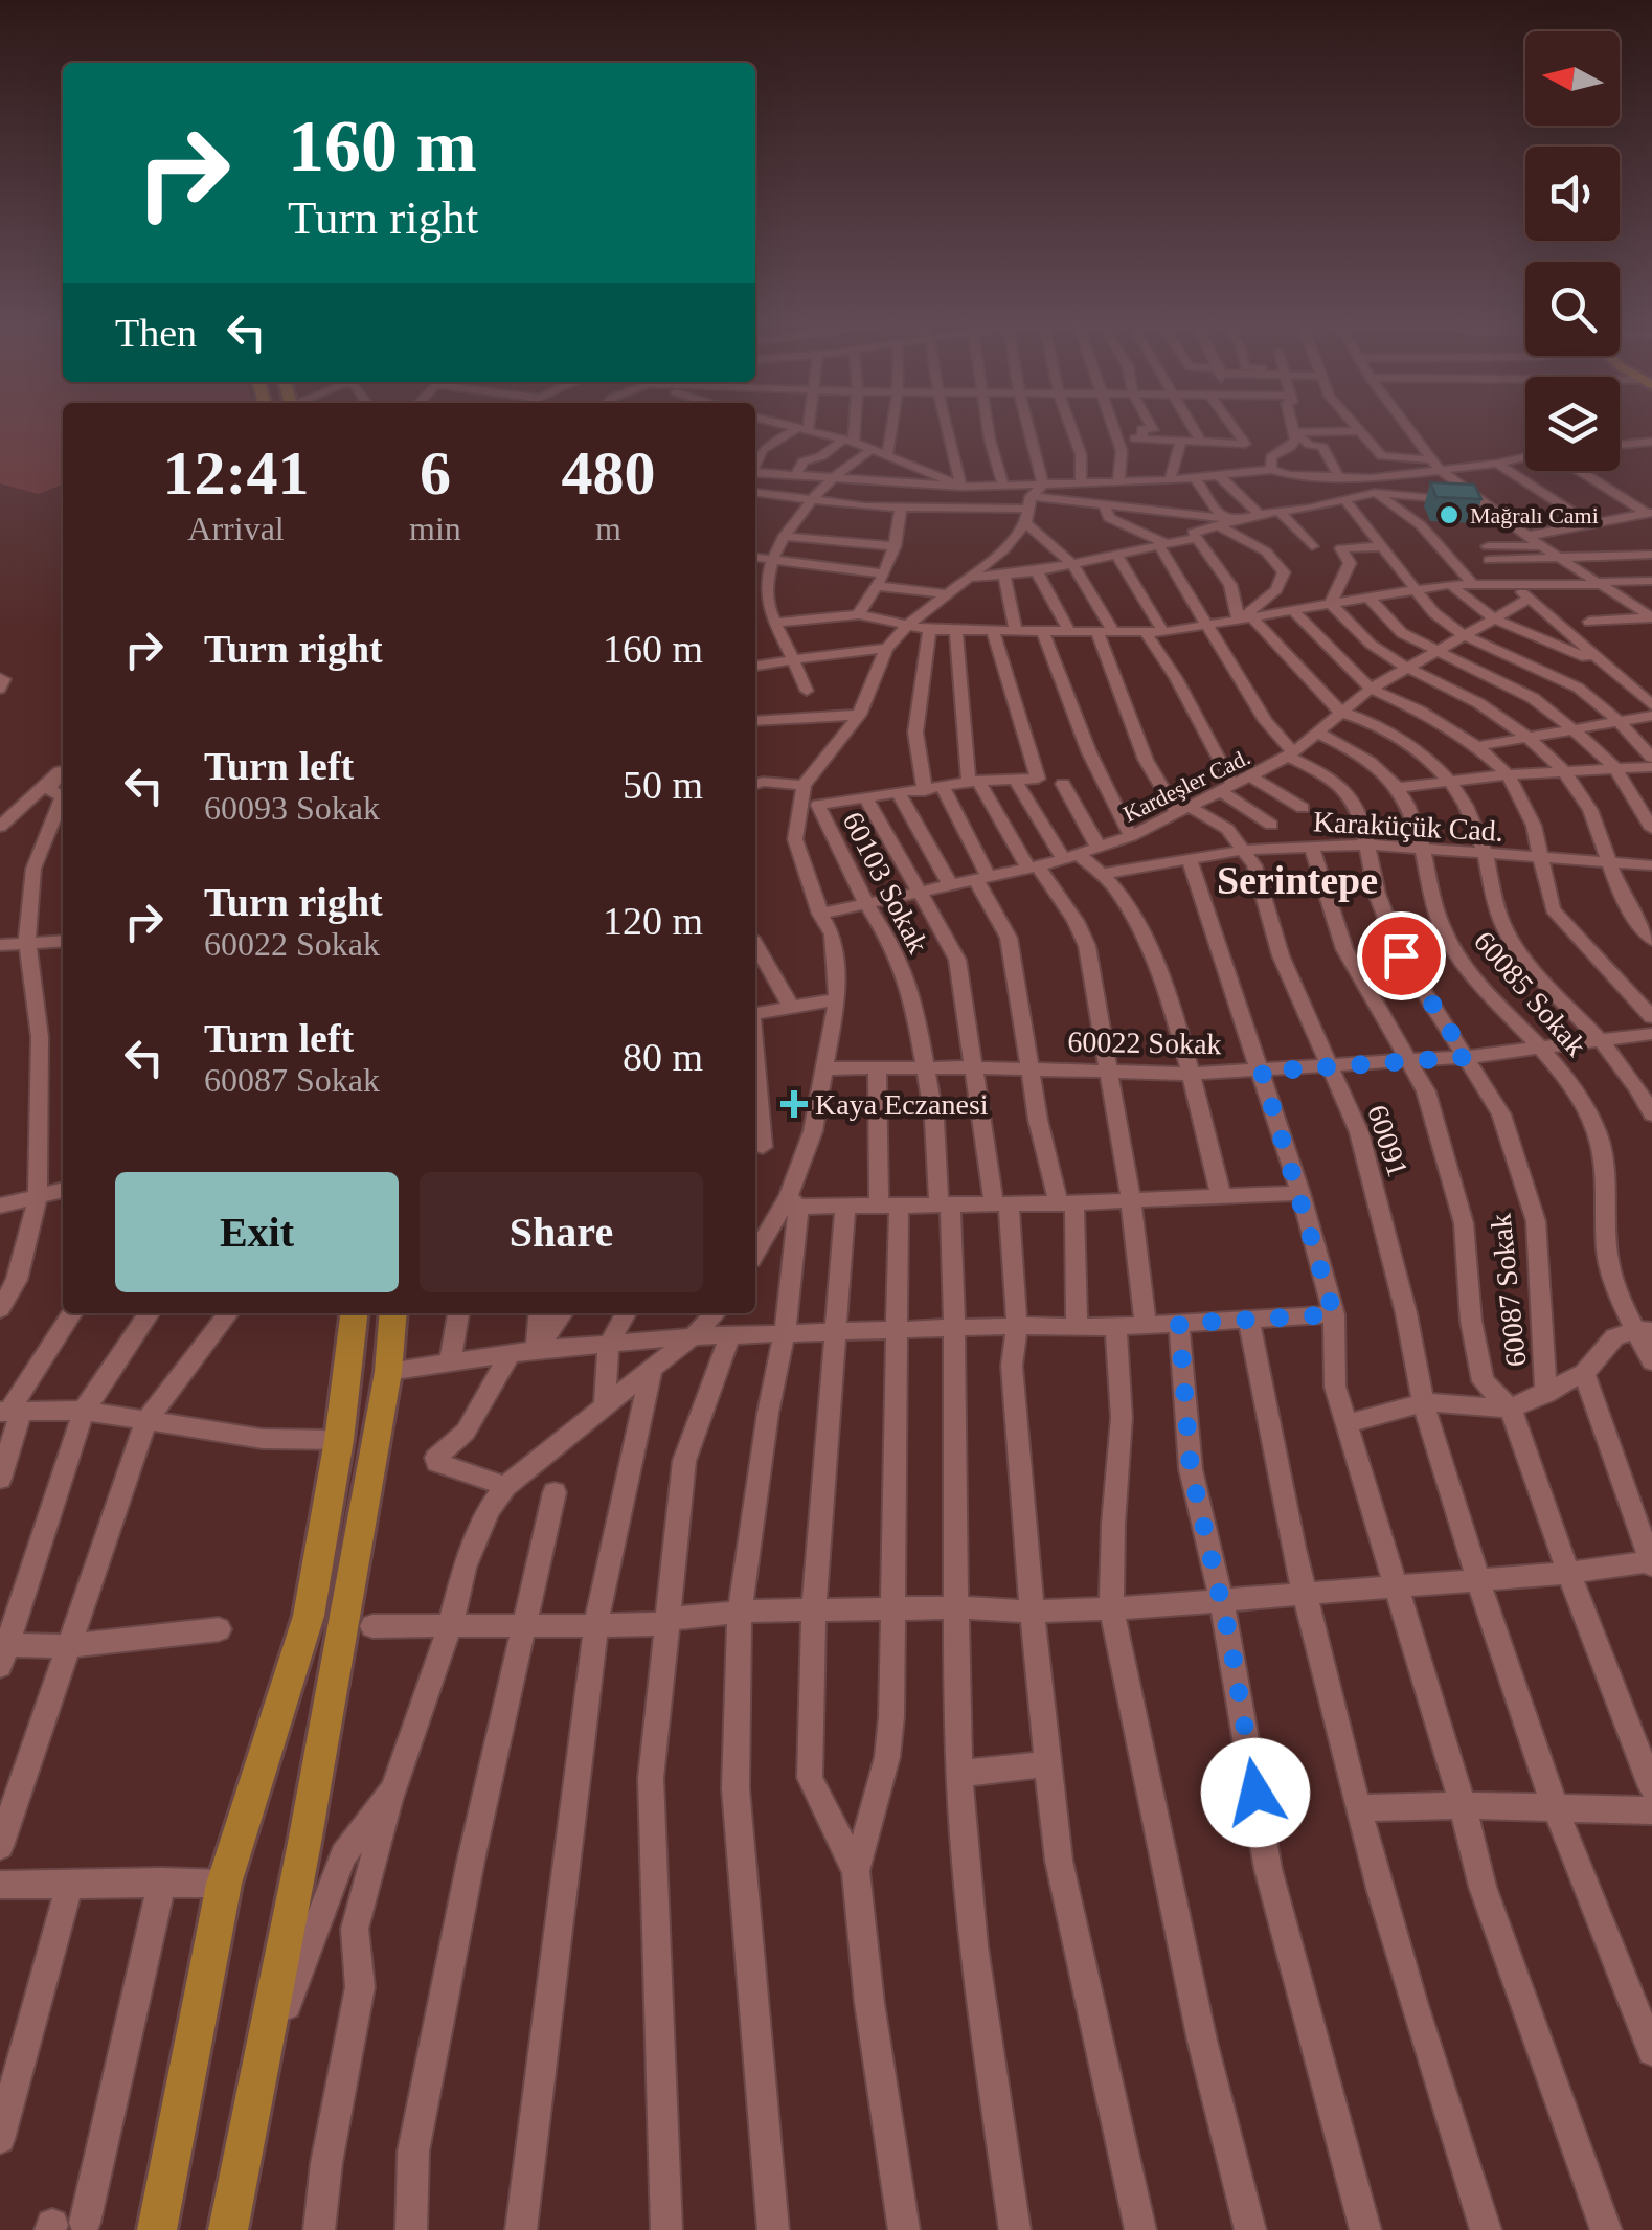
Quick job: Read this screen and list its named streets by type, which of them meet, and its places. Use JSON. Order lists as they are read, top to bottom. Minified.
{"streets":{"street":["Kardeşler Cad.","Karaküçük Cad.","60103 Sokak","60085 Sokak","60022 Sokak","60091","60087 Sokak"]},"crossings":[["Kardeşler Cad.","60103 Sokak"],["Kardeşler Cad.","60085 Sokak"],["Kardeşler Cad.","60087 Sokak"],["Karaküçük Cad.","60085 Sokak"],["Karaküçük Cad.","60091"],["Karaküçük Cad.","60087 Sokak"],["60103 Sokak","60022 Sokak"],["60085 Sokak","60022 Sokak"],["60022 Sokak","60091"],["60022 Sokak","60087 Sokak"]],"districts":["Serintepe"],"places":{"other":["Mağralı Cami"],"health":["Kaya Eczanesi"]},"north":"left","page":{"turn":["160 m","Turn right"],"then":"Then","eta":["12:41","Arrival","6","min","480","m"],"list":[{"name":"Turn right","value":"160 m"},{"name":"Turn left","note":"60093 Sokak","value":"50 m"},{"name":"Turn right","note":"60022 Sokak","value":"120 m"},{"name":"Turn left","note":"60087 Sokak","value":"80 m"}],"buttons":["Exit","Share"]}}
